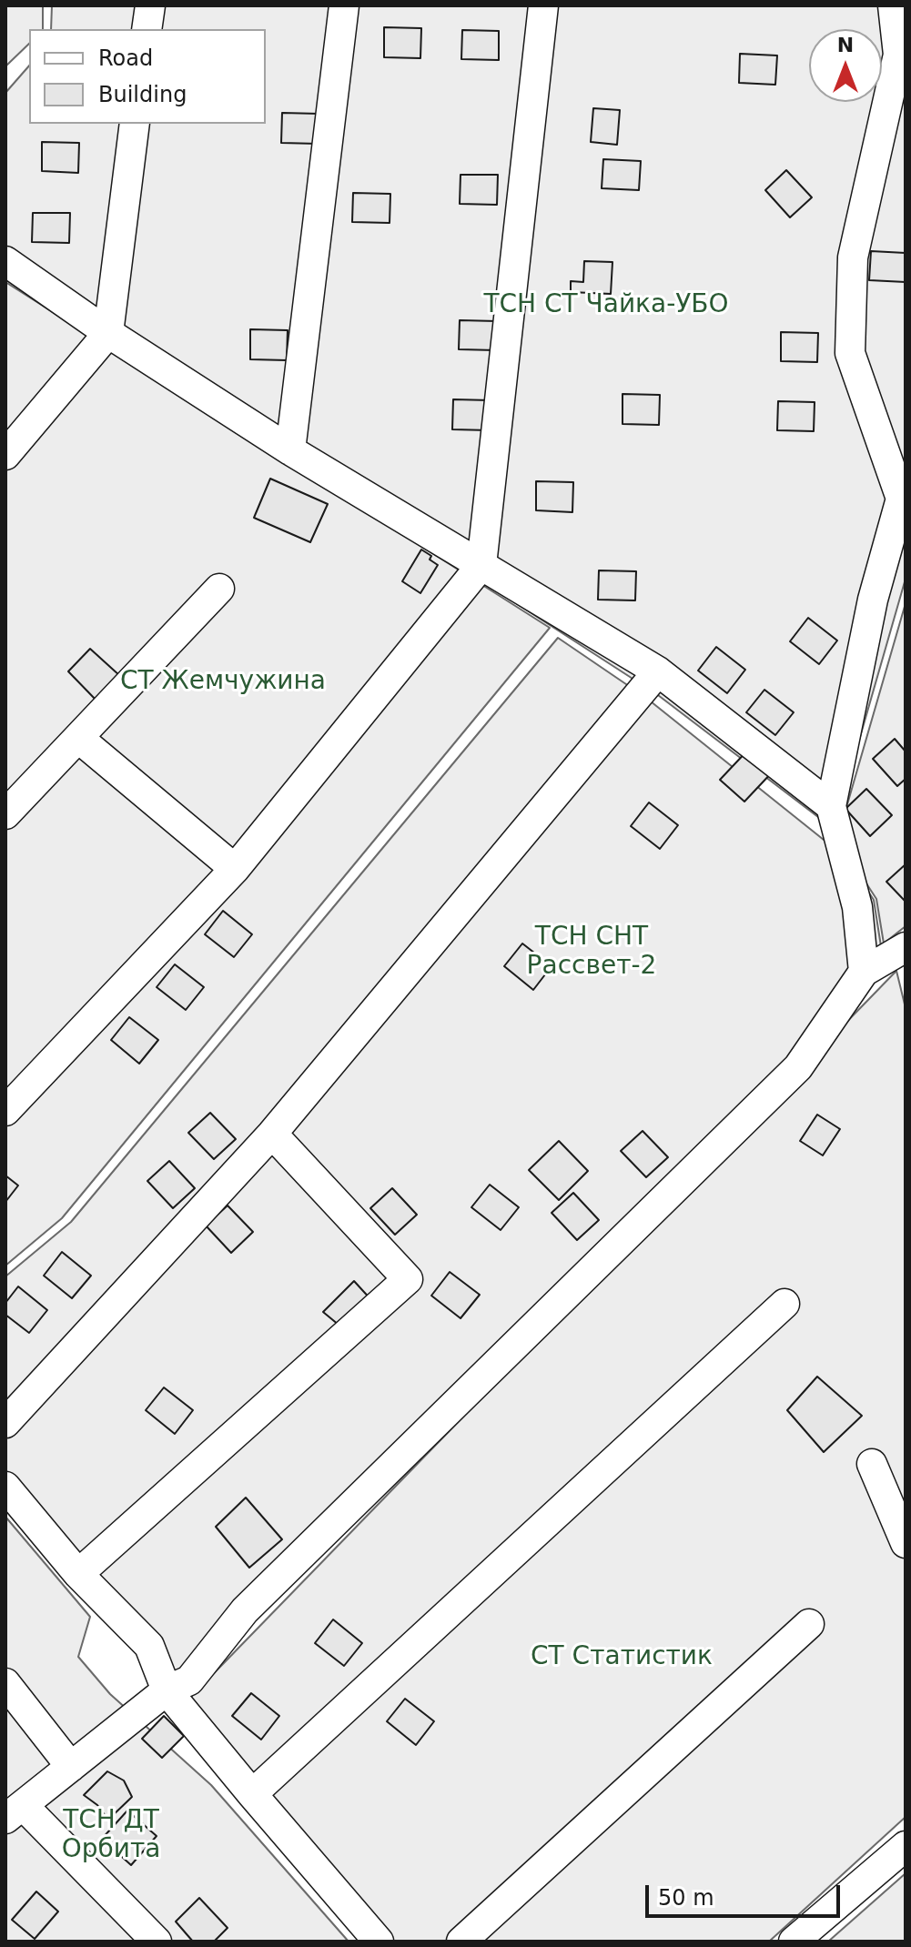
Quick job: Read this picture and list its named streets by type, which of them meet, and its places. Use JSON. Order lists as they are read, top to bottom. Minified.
{"parks":["ТСН СТ Чайка-УБО","СТ Жемчужина","ТСН СНТ Рассвет-2","СТ Статистик","ТСН ДТ Орбита"],"legend":["Road","Building"],"scale_bar":"50 m","north":"top"}
